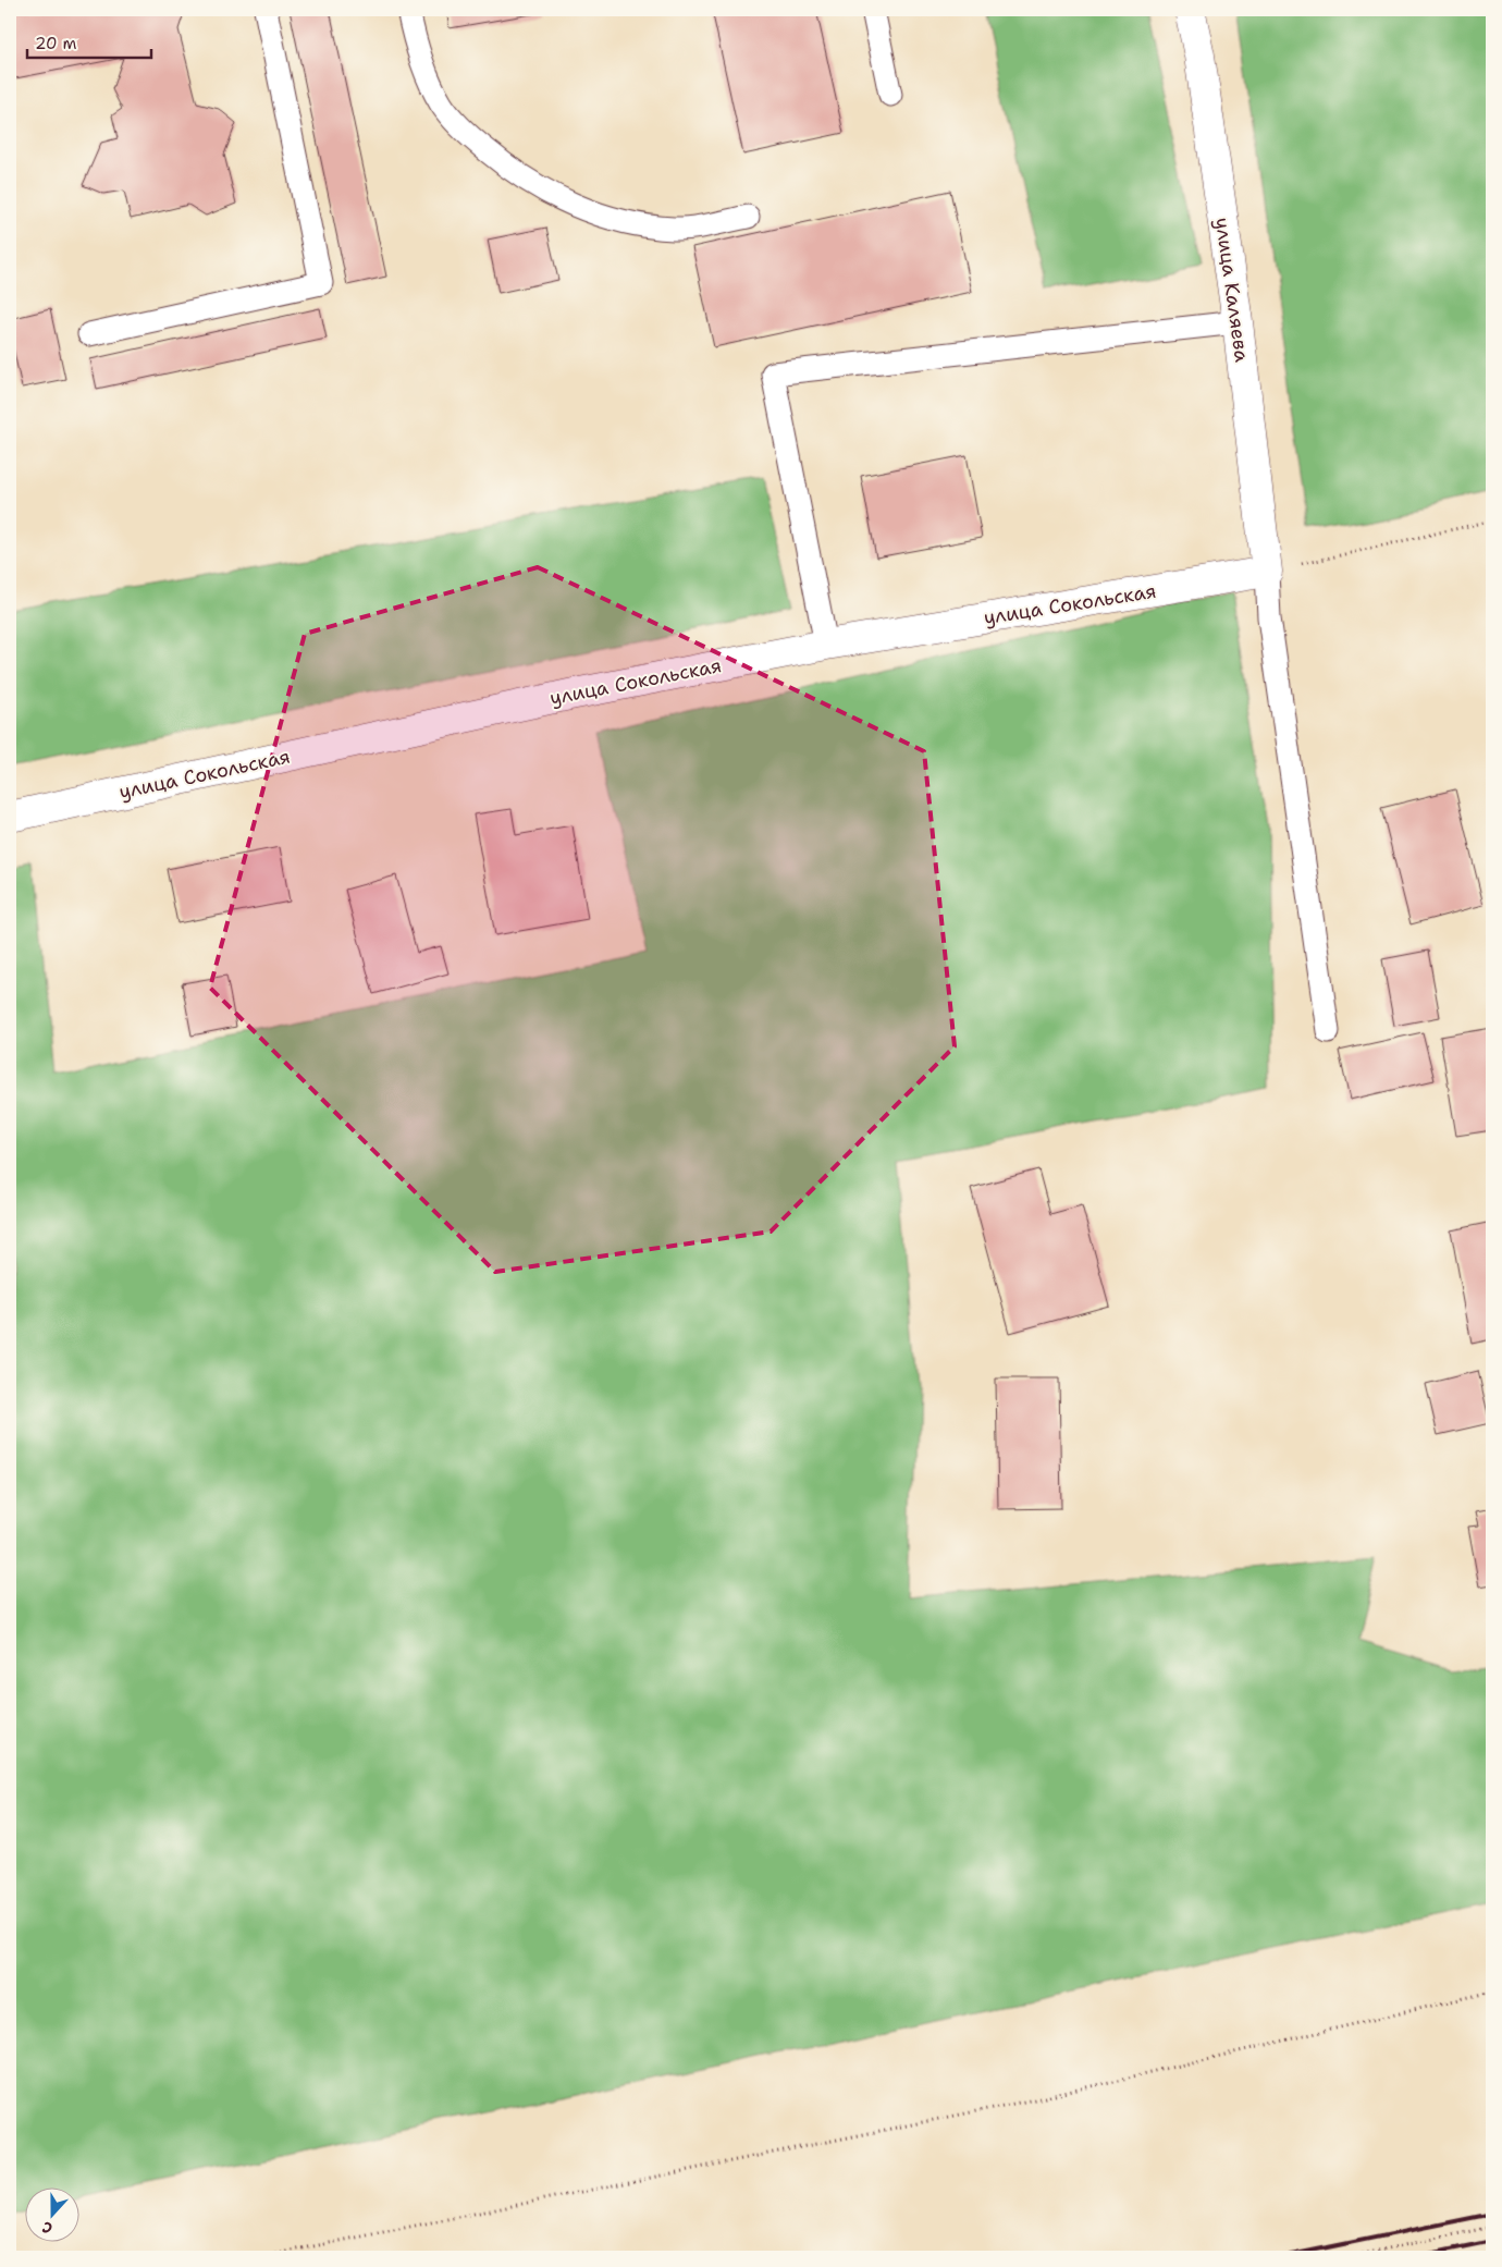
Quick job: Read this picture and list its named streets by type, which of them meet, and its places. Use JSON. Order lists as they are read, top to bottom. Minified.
{"streets":{"street":["улица Каляева","улица Сокольская"]},"crossings":[["улица Каляева","улица Сокольская"]],"scale_bar":"20 m","north":"bottom"}
